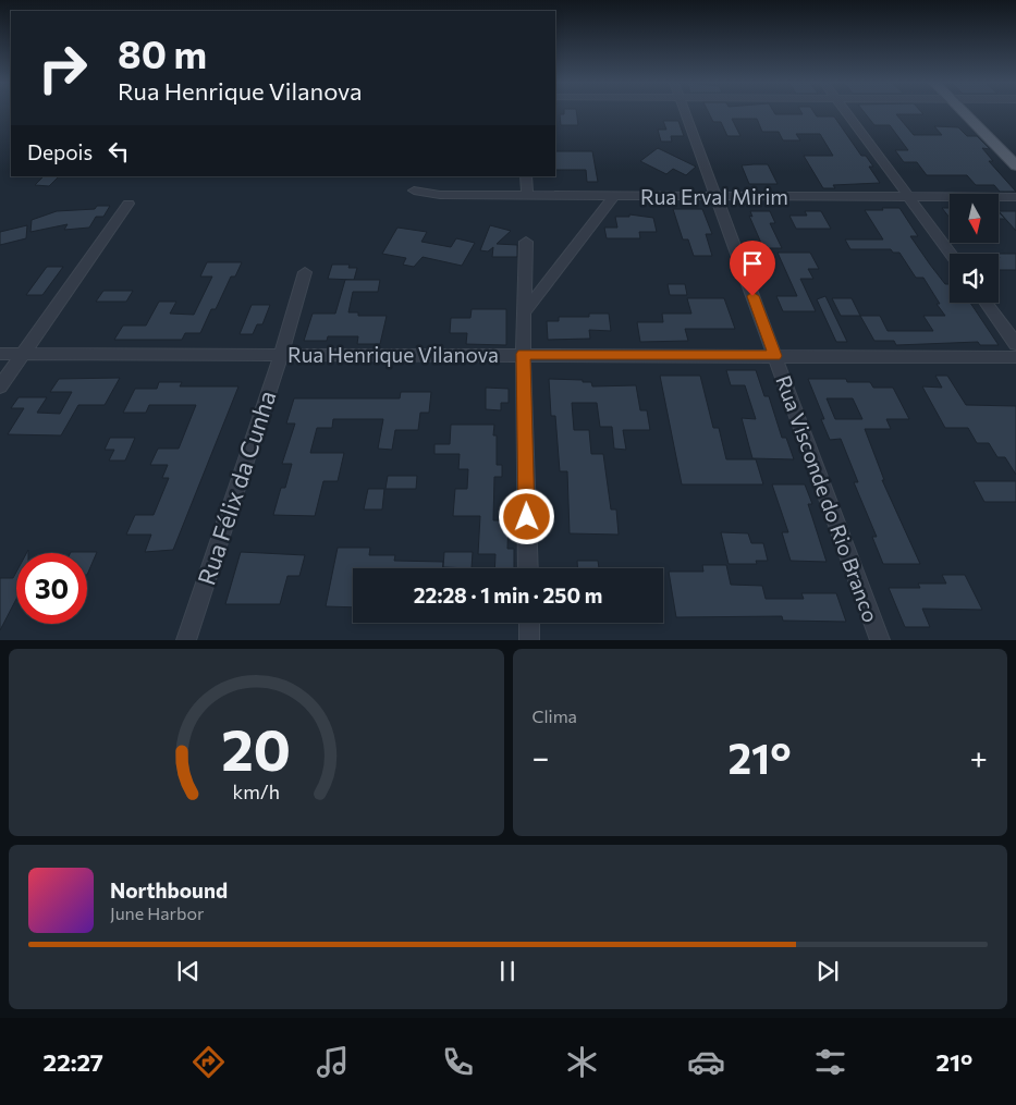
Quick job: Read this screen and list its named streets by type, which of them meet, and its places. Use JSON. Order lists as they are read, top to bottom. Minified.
{"streets":{"street":["Rua Erval Mirim","Rua Henrique Vilanova","Rua Félix da Cunha","Rua Visconde do Rio Branco"]},"crossings":[["Rua Erval Mirim","Rua Visconde do Rio Branco"],["Rua Henrique Vilanova","Rua Félix da Cunha"],["Rua Henrique Vilanova","Rua Visconde do Rio Branco"]],"north":"bottom","page":{"turn":["80 m","Rua Henrique Vilanova"],"then":"Depois","limit":"30","trip":"22:28 · 1 min · 250 m","tile":"Clima","heat":["−","21°","+"],"song":["Northbound","June Harbor"],"tabs":["22:27","21°"],"gauge":["20","km/h"]}}
